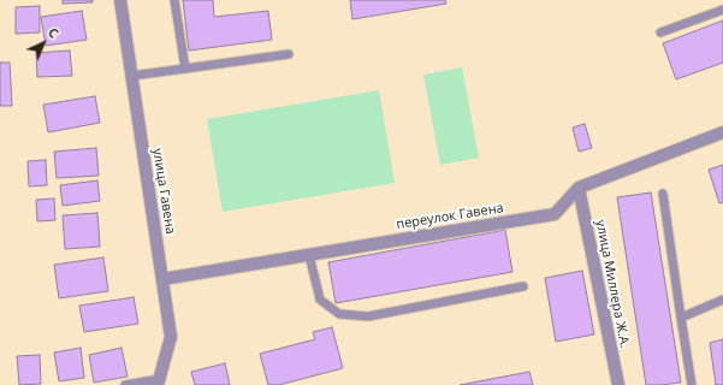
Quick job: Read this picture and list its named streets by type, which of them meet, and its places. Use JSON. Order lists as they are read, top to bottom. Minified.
{"streets":{"street":["улица Гавена","переулок Гавена","улица Миллера Ж.А."]},"crossings":[["улица Гавена","переулок Гавена"],["переулок Гавена","улица Миллера Ж.А."]],"north":"top right"}
